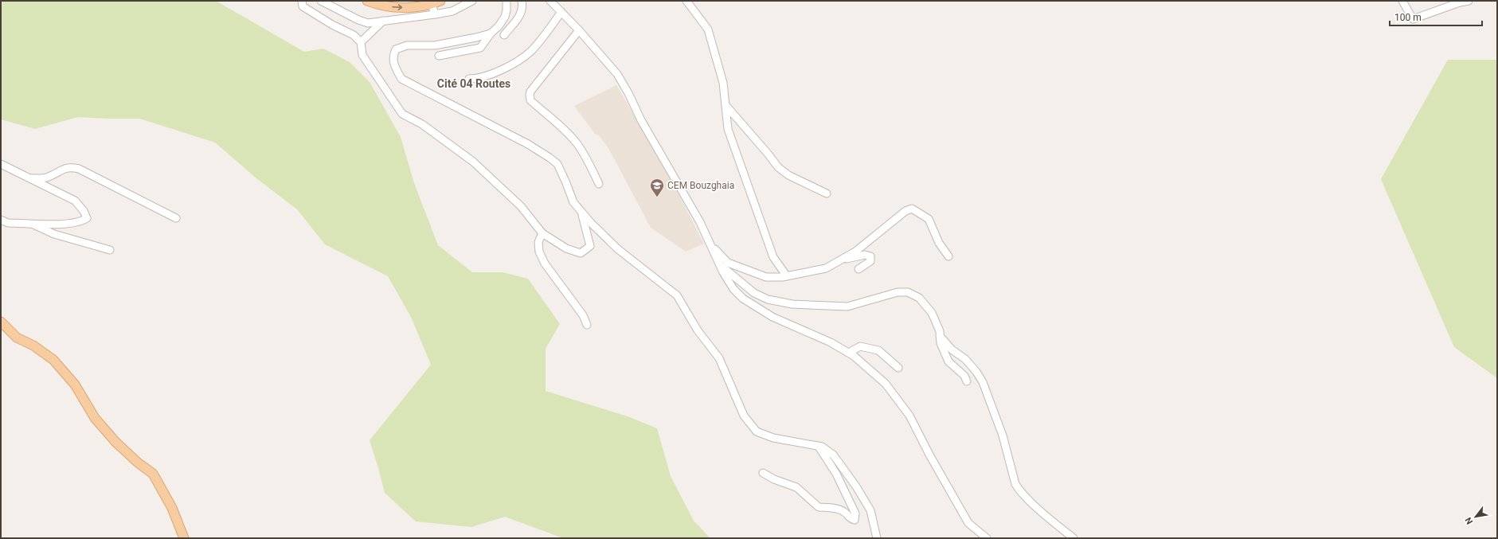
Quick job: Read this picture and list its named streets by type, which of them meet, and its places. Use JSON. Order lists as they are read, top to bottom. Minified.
{"districts":["Cité 04 Routes"],"places":{"school or university":["CEM Bouzghaia"]},"scale_bar":"100 m","north":"bottom left"}
